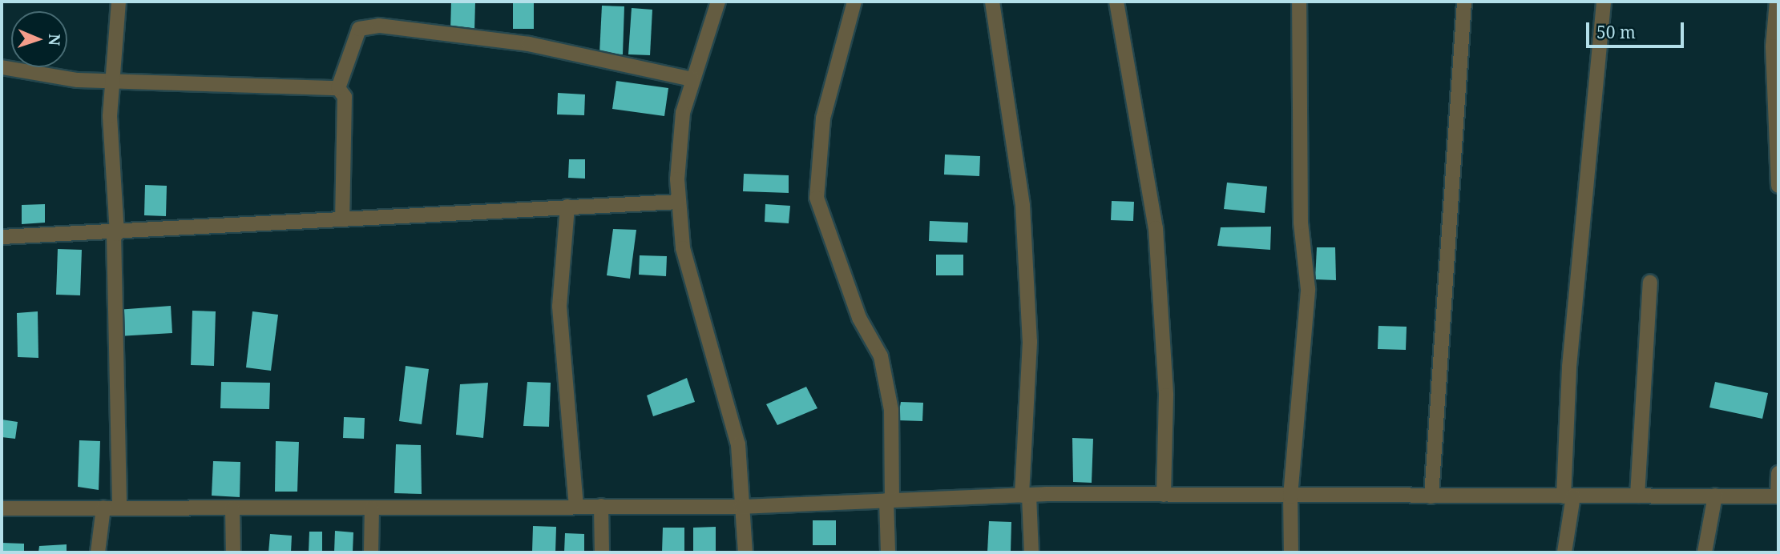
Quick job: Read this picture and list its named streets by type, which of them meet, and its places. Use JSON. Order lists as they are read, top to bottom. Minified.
{"scale_bar":"50 m","north":"right"}
